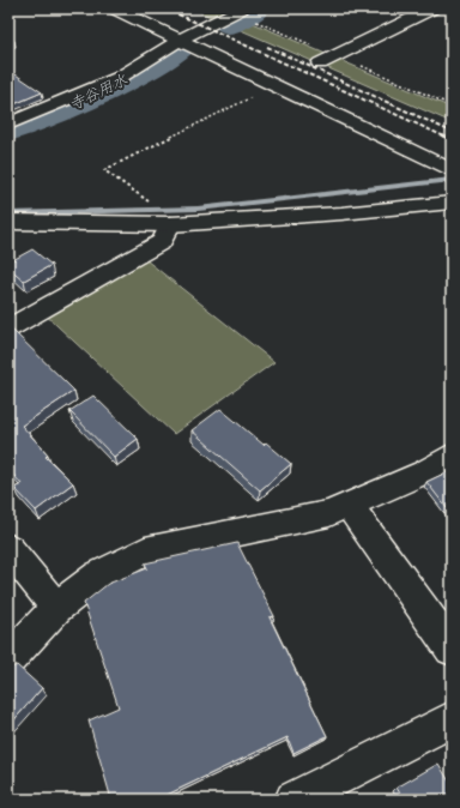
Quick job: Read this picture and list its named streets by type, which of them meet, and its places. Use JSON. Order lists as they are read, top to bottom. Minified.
{"water":["寺谷用水"]}
